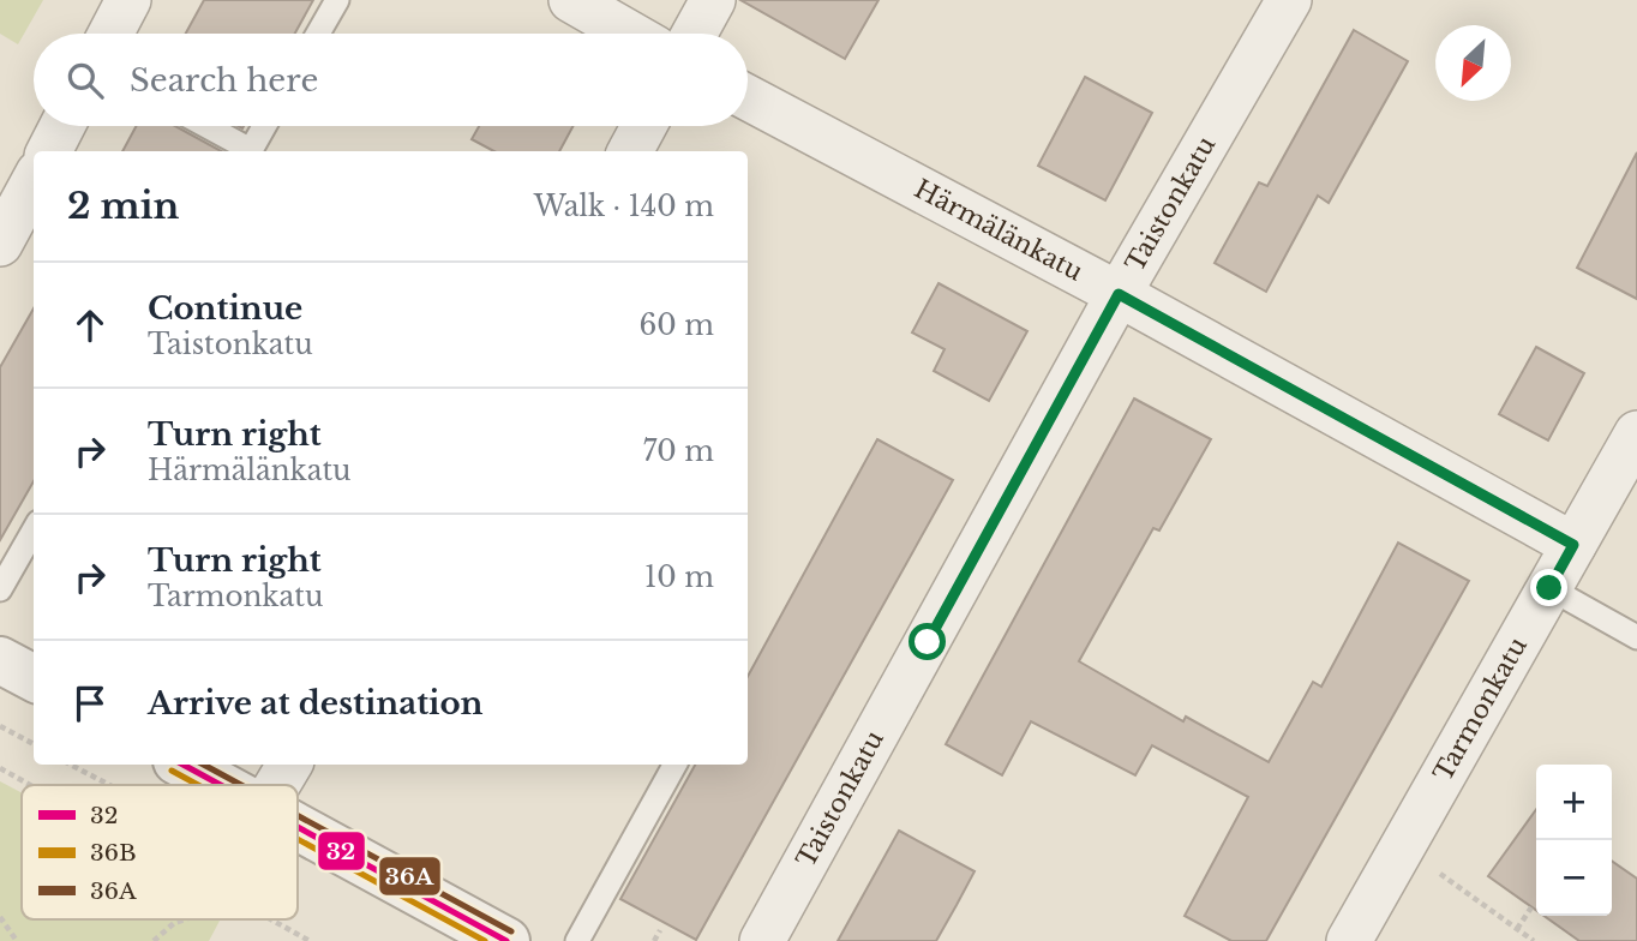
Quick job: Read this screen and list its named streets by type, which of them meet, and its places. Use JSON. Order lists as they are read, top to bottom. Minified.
{"streets":{"street":["Taistonkatu","Härmälänkatu","Tarmonkatu"]},"crossings":[["Taistonkatu","Härmälänkatu"],["Härmälänkatu","Tarmonkatu"]],"lines":["transit line 32","transit line 36A","transit line 36B"],"legend":["32","36B","36A"],"north":"bottom left","page":{"search":"Search here","heading":["2 min","Walk · 140 m"],"list":[["Continue","Taistonkatu","60 m"],["Turn right","Härmälänkatu","70 m"],["Turn right","Tarmonkatu","10 m"],"Arrive at destination"],"map_buttons":["+","−"]}}
